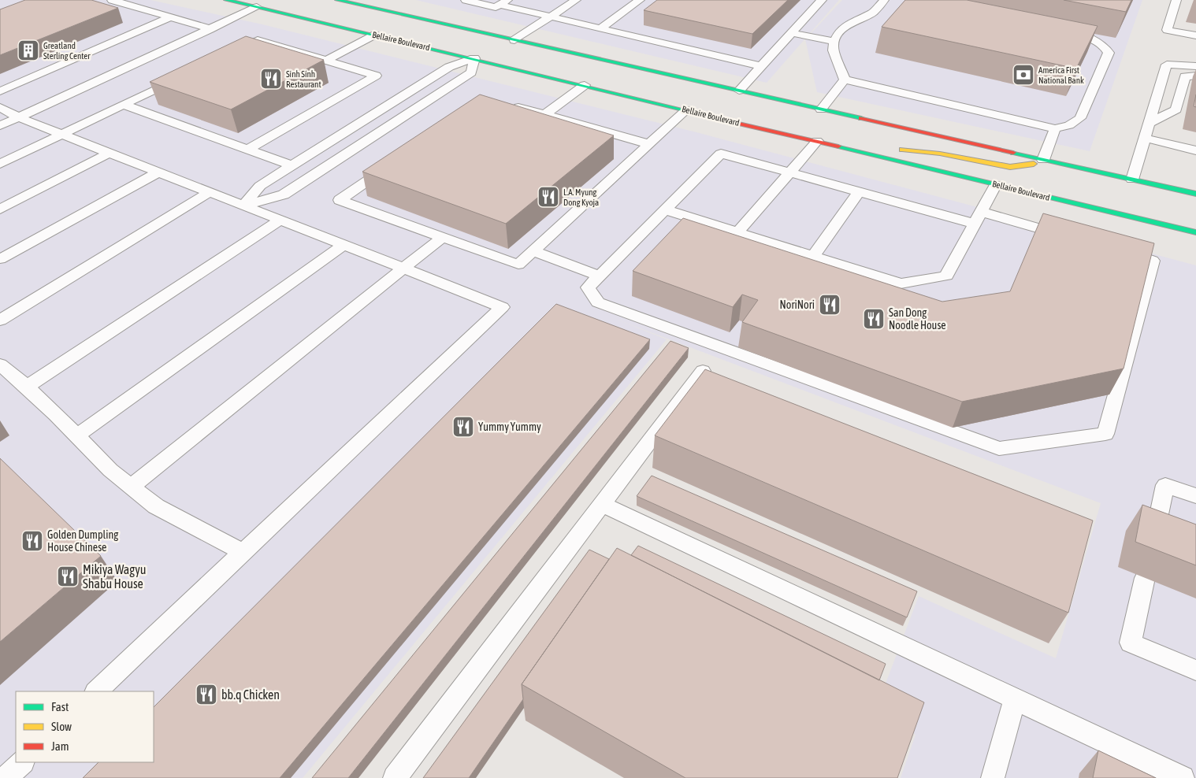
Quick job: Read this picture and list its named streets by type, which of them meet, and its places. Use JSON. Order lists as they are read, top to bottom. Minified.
{"streets":{"main road":["Bellaire Boulevard"]},"places":{"building":["Greatland Sterling Center"],"bank":["America First National Bank"],"restaurant":["Sinh Sinh Restaurant","L.A. Myung Dong Kyoja","NoriNori","San Dong Noodle House","Yummy Yummy","Golden Dumpling House Chinese","Mikiya Wagyu Shabu House","bb.q Chicken"]},"legend":["Fast","Slow","Jam"]}
